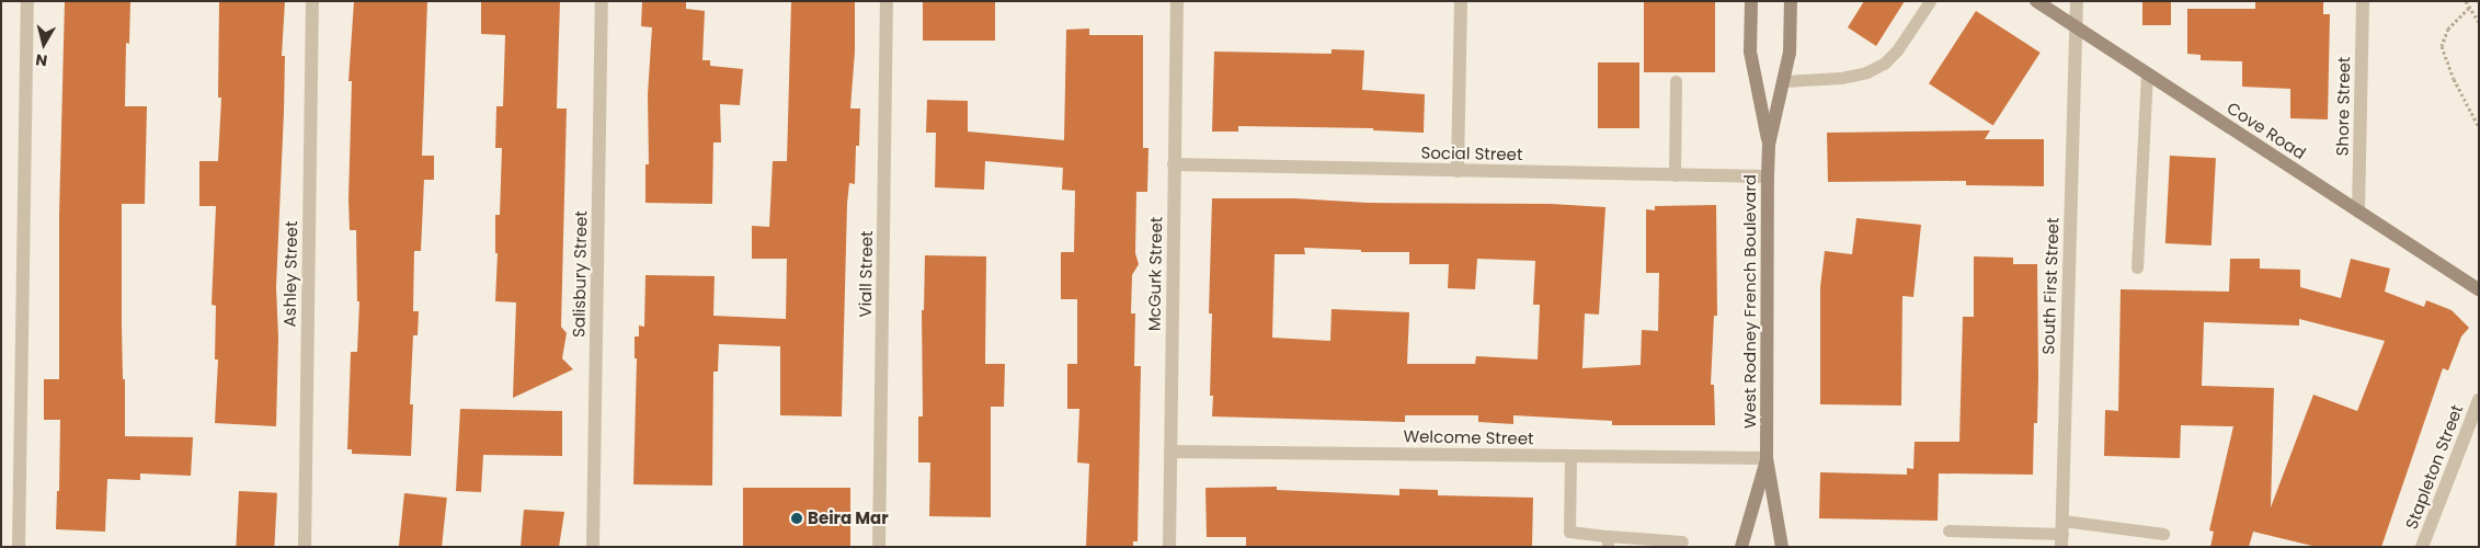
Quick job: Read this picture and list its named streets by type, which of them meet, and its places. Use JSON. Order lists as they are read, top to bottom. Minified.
{"streets":{"main road":["Cove Road","West Rodney French Boulevard"],"street":["Shore Street","Social Street","Ashley Street","Salisbury Street","Viall Street","McGurk Street","South First Street","Welcome Street","Stapleton Street"]},"crossings":[["Shore Street","Cove Road"],["Cove Road","South First Street"],["Social Street","McGurk Street"],["Social Street","West Rodney French Boulevard"],["McGurk Street","Welcome Street"],["West Rodney French Boulevard","Welcome Street"]],"places":["Beira Mar"],"north":"bottom"}
